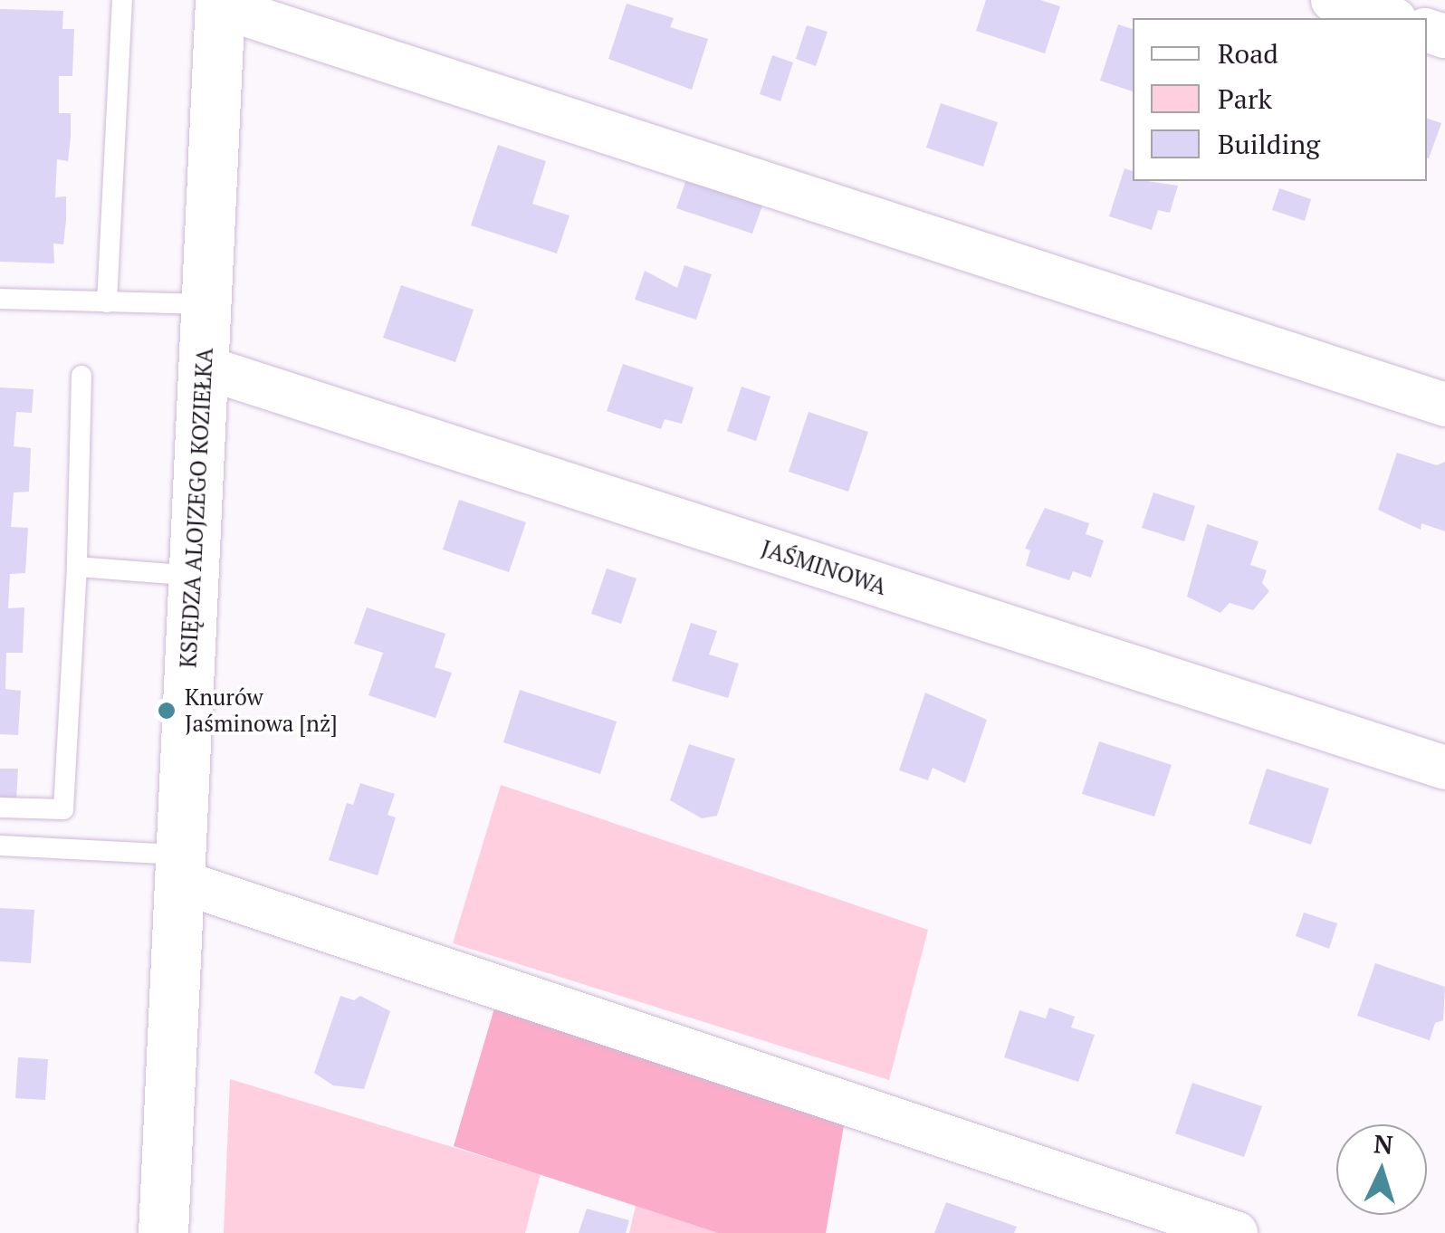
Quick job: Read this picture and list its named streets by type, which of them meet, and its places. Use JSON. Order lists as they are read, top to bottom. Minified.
{"streets":{"street":["KSIĘDZA ALOJZEGO KOZIEŁKA","JAŚMINOWA"]},"crossings":[["KSIĘDZA ALOJZEGO KOZIEŁKA","JAŚMINOWA"]],"places":["Knurów Jaśminowa [nż]"],"legend":["Road","Park","Building"],"north":"top"}
